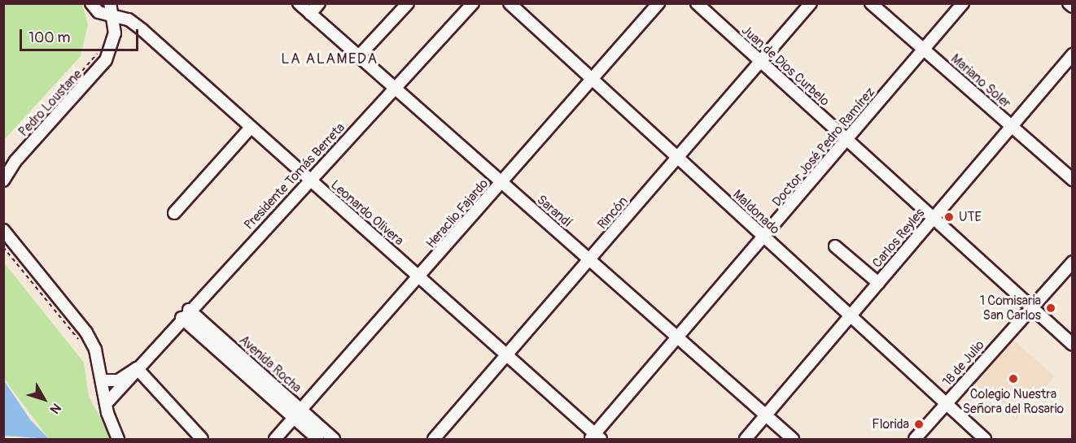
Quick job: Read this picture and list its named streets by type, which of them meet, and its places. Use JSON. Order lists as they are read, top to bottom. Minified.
{"streets":{"street":["Juan de Dios Curbelo","Mariano Soler","Pedro Loustane","Doctor José Pedro Ramírez","Presidente Tomás Berreta","Sarandí","Maldonado","Leonardo Olivera","Rincón","Heraclio Fajardo","Carlos Reyles","18 de Julio","Avenida Rocha"]},"crossings":[["Juan de Dios Curbelo","Doctor José Pedro Ramírez"],["Juan de Dios Curbelo","Rincón"],["Juan de Dios Curbelo","Carlos Reyles"],["Juan de Dios Curbelo","18 de Julio"],["Mariano Soler","Doctor José Pedro Ramírez"],["Mariano Soler","Carlos Reyles"],["Pedro Loustane","Leonardo Olivera"],["Doctor José Pedro Ramírez","Sarandí"],["Doctor José Pedro Ramírez","Maldonado"],["Doctor José Pedro Ramírez","Leonardo Olivera"],["Presidente Tomás Berreta","Sarandí"],["Presidente Tomás Berreta","Leonardo Olivera"],["Presidente Tomás Berreta","Avenida Rocha"],["Sarandí","Rincón"],["Sarandí","Heraclio Fajardo"],["Sarandí","Carlos Reyles"],["Maldonado","Rincón"],["Maldonado","Heraclio Fajardo"],["Maldonado","Carlos Reyles"],["Maldonado","18 de Julio"],["Leonardo Olivera","Rincón"],["Leonardo Olivera","Heraclio Fajardo"],["Heraclio Fajardo","Avenida Rocha"]],"districts":["LA ALAMEDA"],"places":["UTE","1 Comisaria San Carlos","Colegio Nuestra Señora del Rosario","Florida"],"scale_bar":"100 m","north":"bottom right"}
